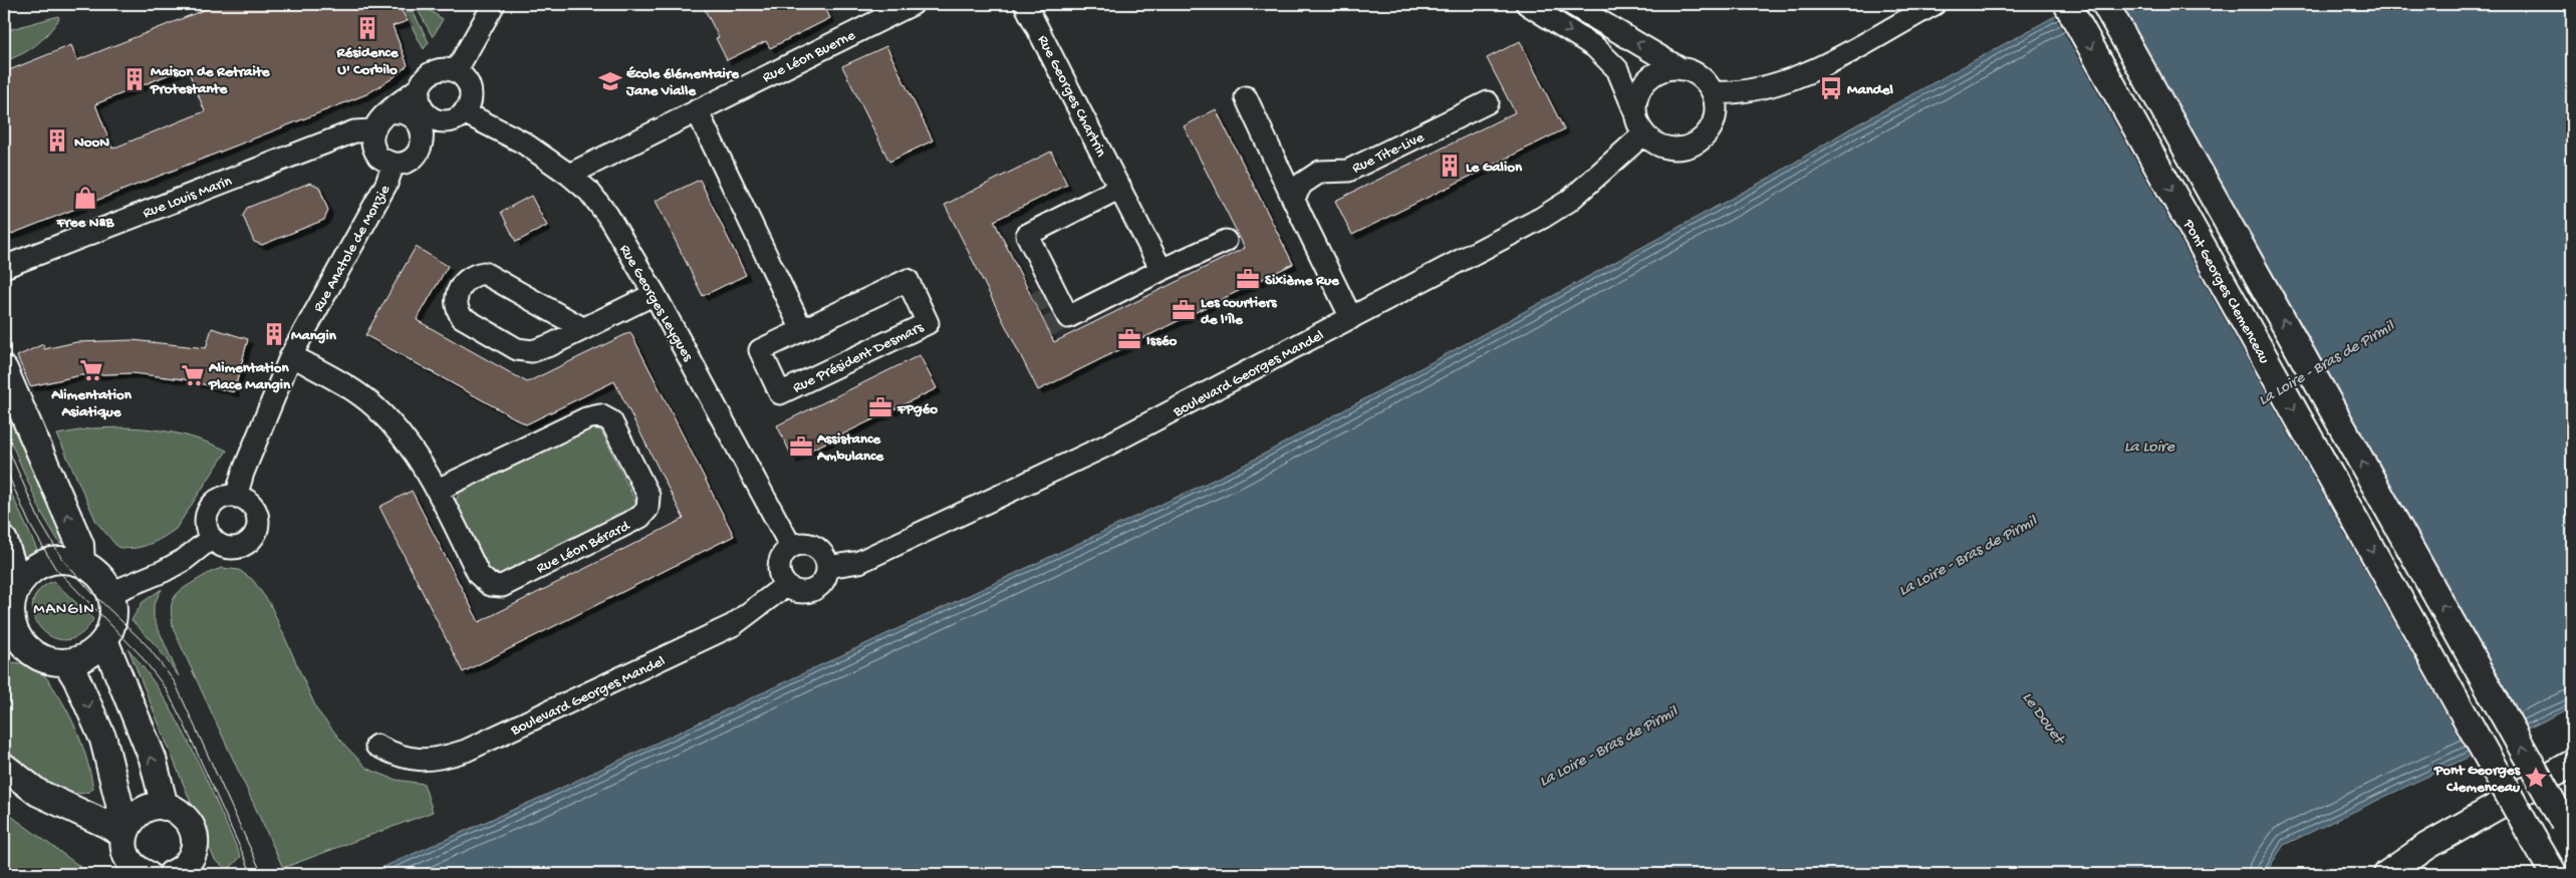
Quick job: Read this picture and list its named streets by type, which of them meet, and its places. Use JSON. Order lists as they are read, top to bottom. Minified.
{"streets":{"main road":["Pont Georges Clemenceau"],"street":["Rue Léon Buerne","Rue Georges Chartrin","Rue Tite-Live","Rue Louis Marin","Rue Anatole de Monzie","Rue Georges Leygues","Rue Président Desmars","Boulevard Georges Mandel","Rue Léon Bérard"]},"crossings":[["Rue Léon Buerne","Rue Georges Leygues"],["Rue Louis Marin","Rue Anatole de Monzie"],["Rue Anatole de Monzie","Rue Léon Bérard"],["Rue Georges Leygues","Boulevard Georges Mandel"]],"districts":["MANGIN"],"water":["La Loire - Bras de Pirmil","La Loire","Le Douet"],"places":{"building":["Résidence U' Corbilo","Maison de Retraite Protestante","NooN","Le Galion","Mangin"],"school or university":["École élémentaire Jane Vialle"],"bus stop":["Mandel"],"shop":["Free N&B"],"office":["Sixième Rue","Les courtiers de l'Île","Isséo","FPgéo","Assistance Ambulance"],"supermarket":["Alimentation Asiatique","Alimentation Place Mangin"],"place":["Pont Georges Clemenceau"]}}
